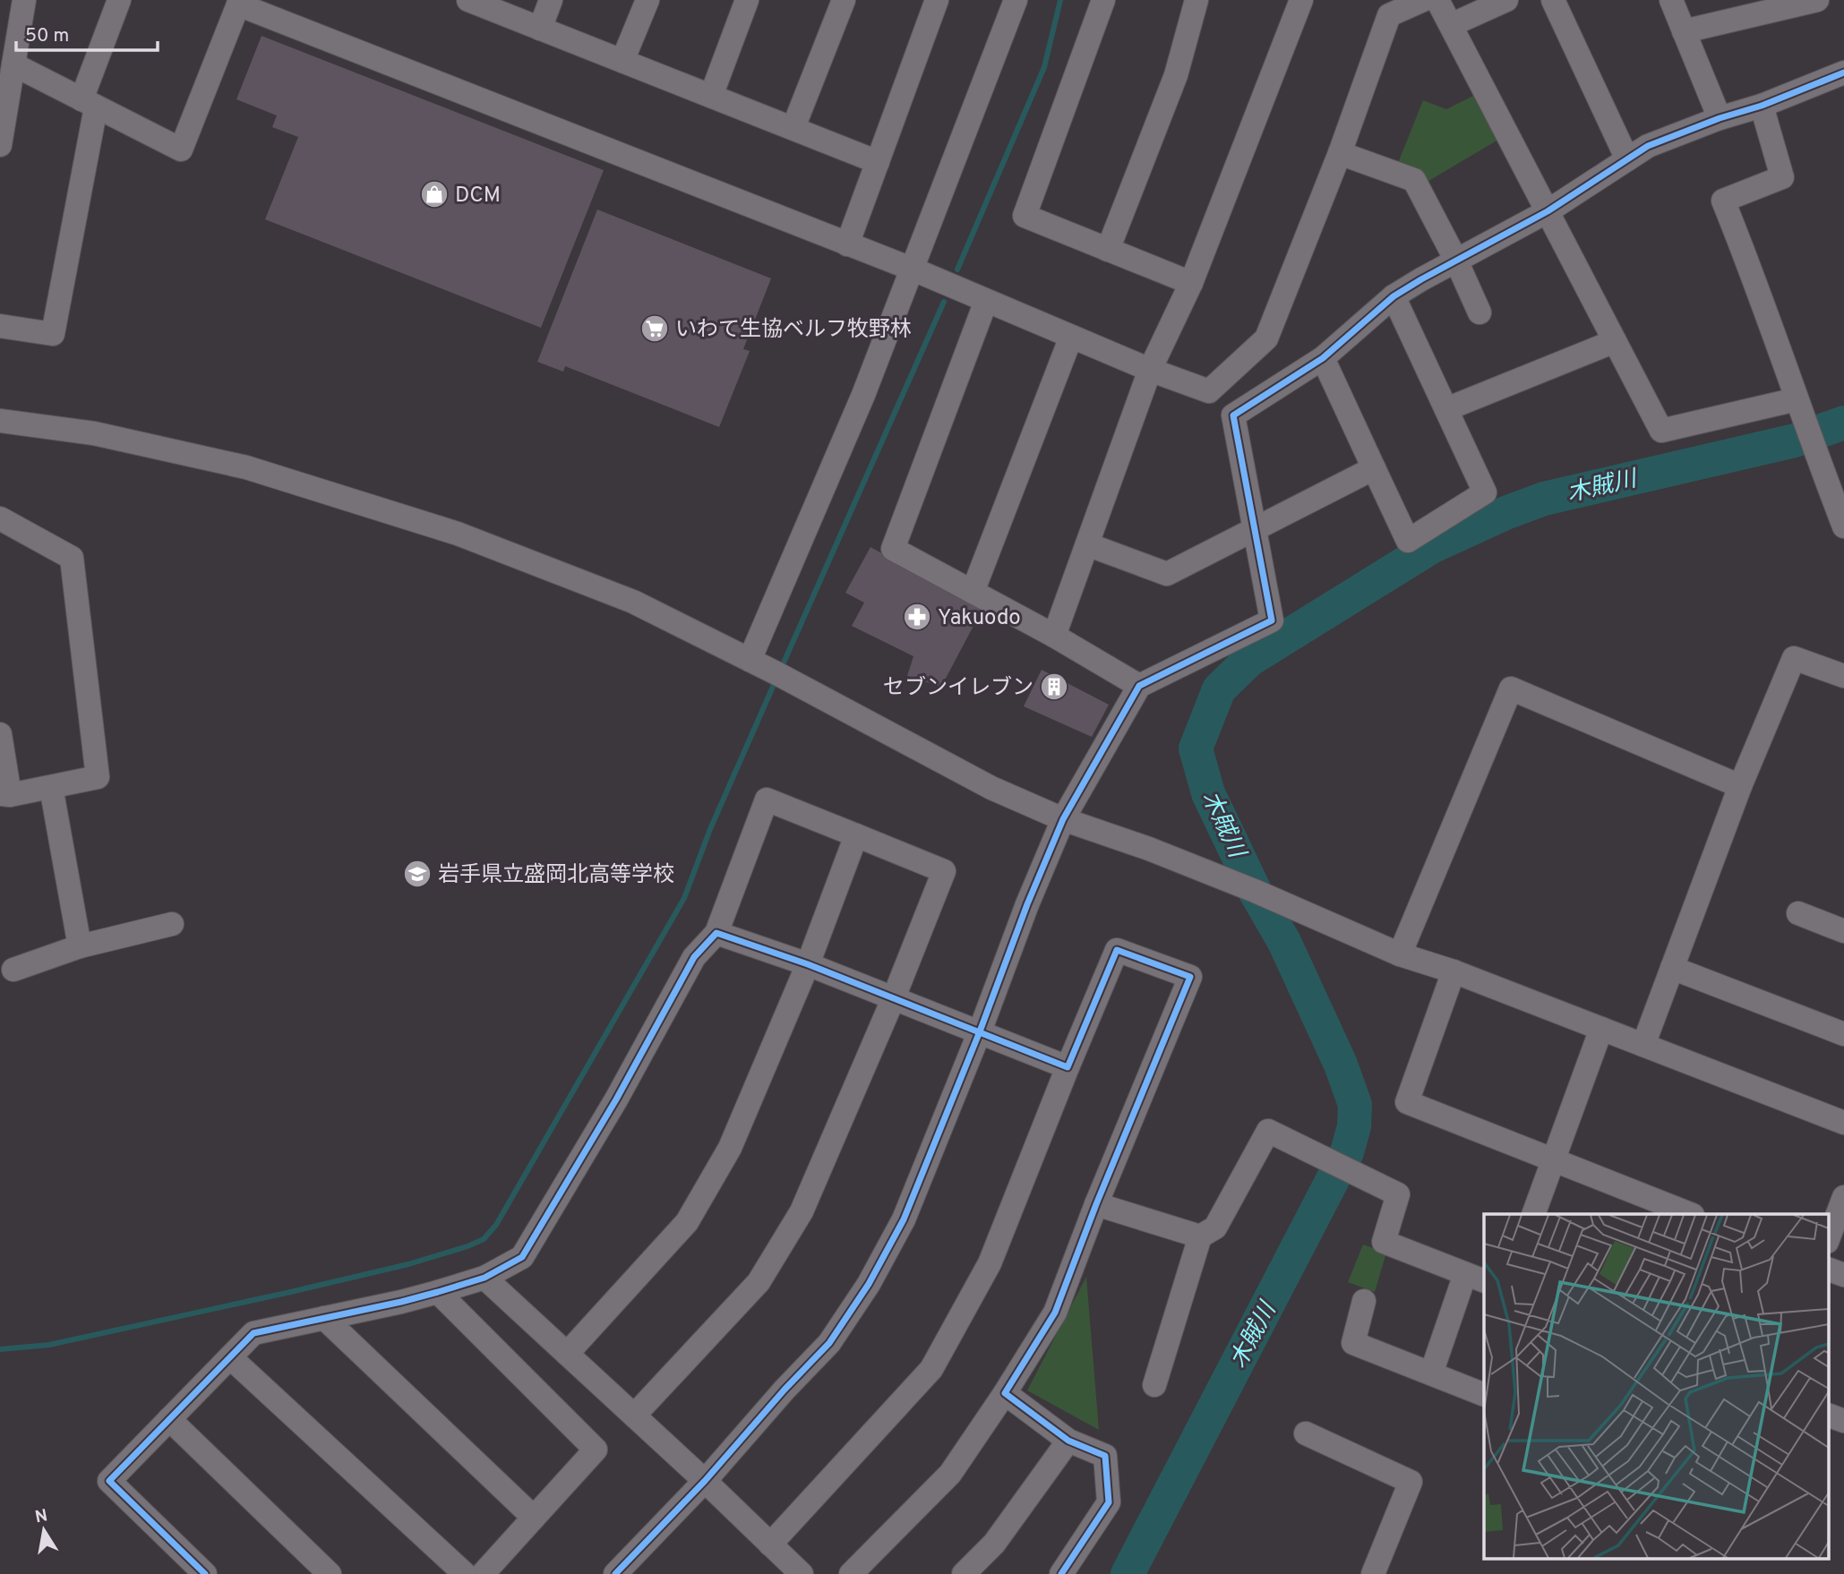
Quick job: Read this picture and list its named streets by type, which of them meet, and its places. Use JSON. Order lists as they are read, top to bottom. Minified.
{"water":["木賊川"],"places":{"shop":["DCM"],"supermarket":["いわて生協ベルフ牧野林"],"pharmacy":["Yakuodo"],"building":["セブンイレブン"],"school or university":["岩手県立盛岡北高等学校"]},"scale_bar":"50 m","north":"top"}
